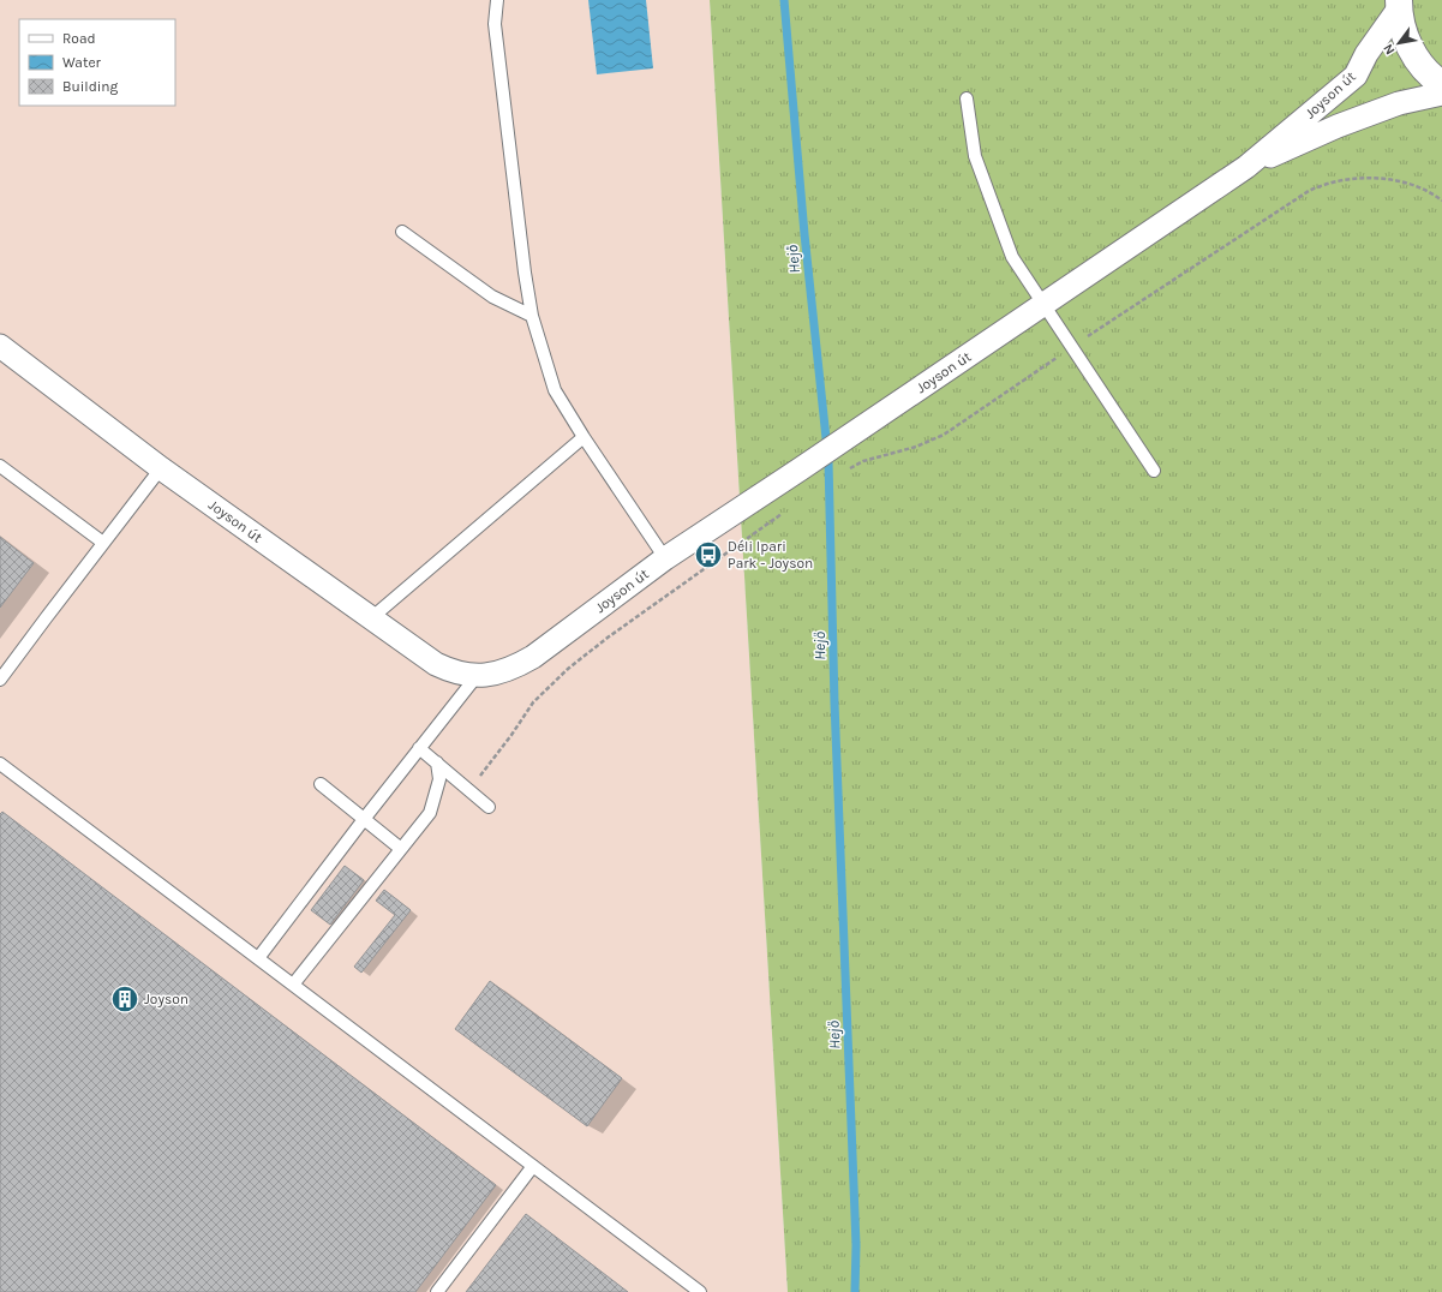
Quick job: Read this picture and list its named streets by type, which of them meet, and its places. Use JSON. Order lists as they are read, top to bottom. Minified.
{"streets":{"street":["Joyson út"]},"water":["Hejő"],"places":{"bus stop":["Déli Ipari Park - Joyson"],"building":["Joyson"]},"legend":["Road","Water","Building"],"north":"bottom left"}
